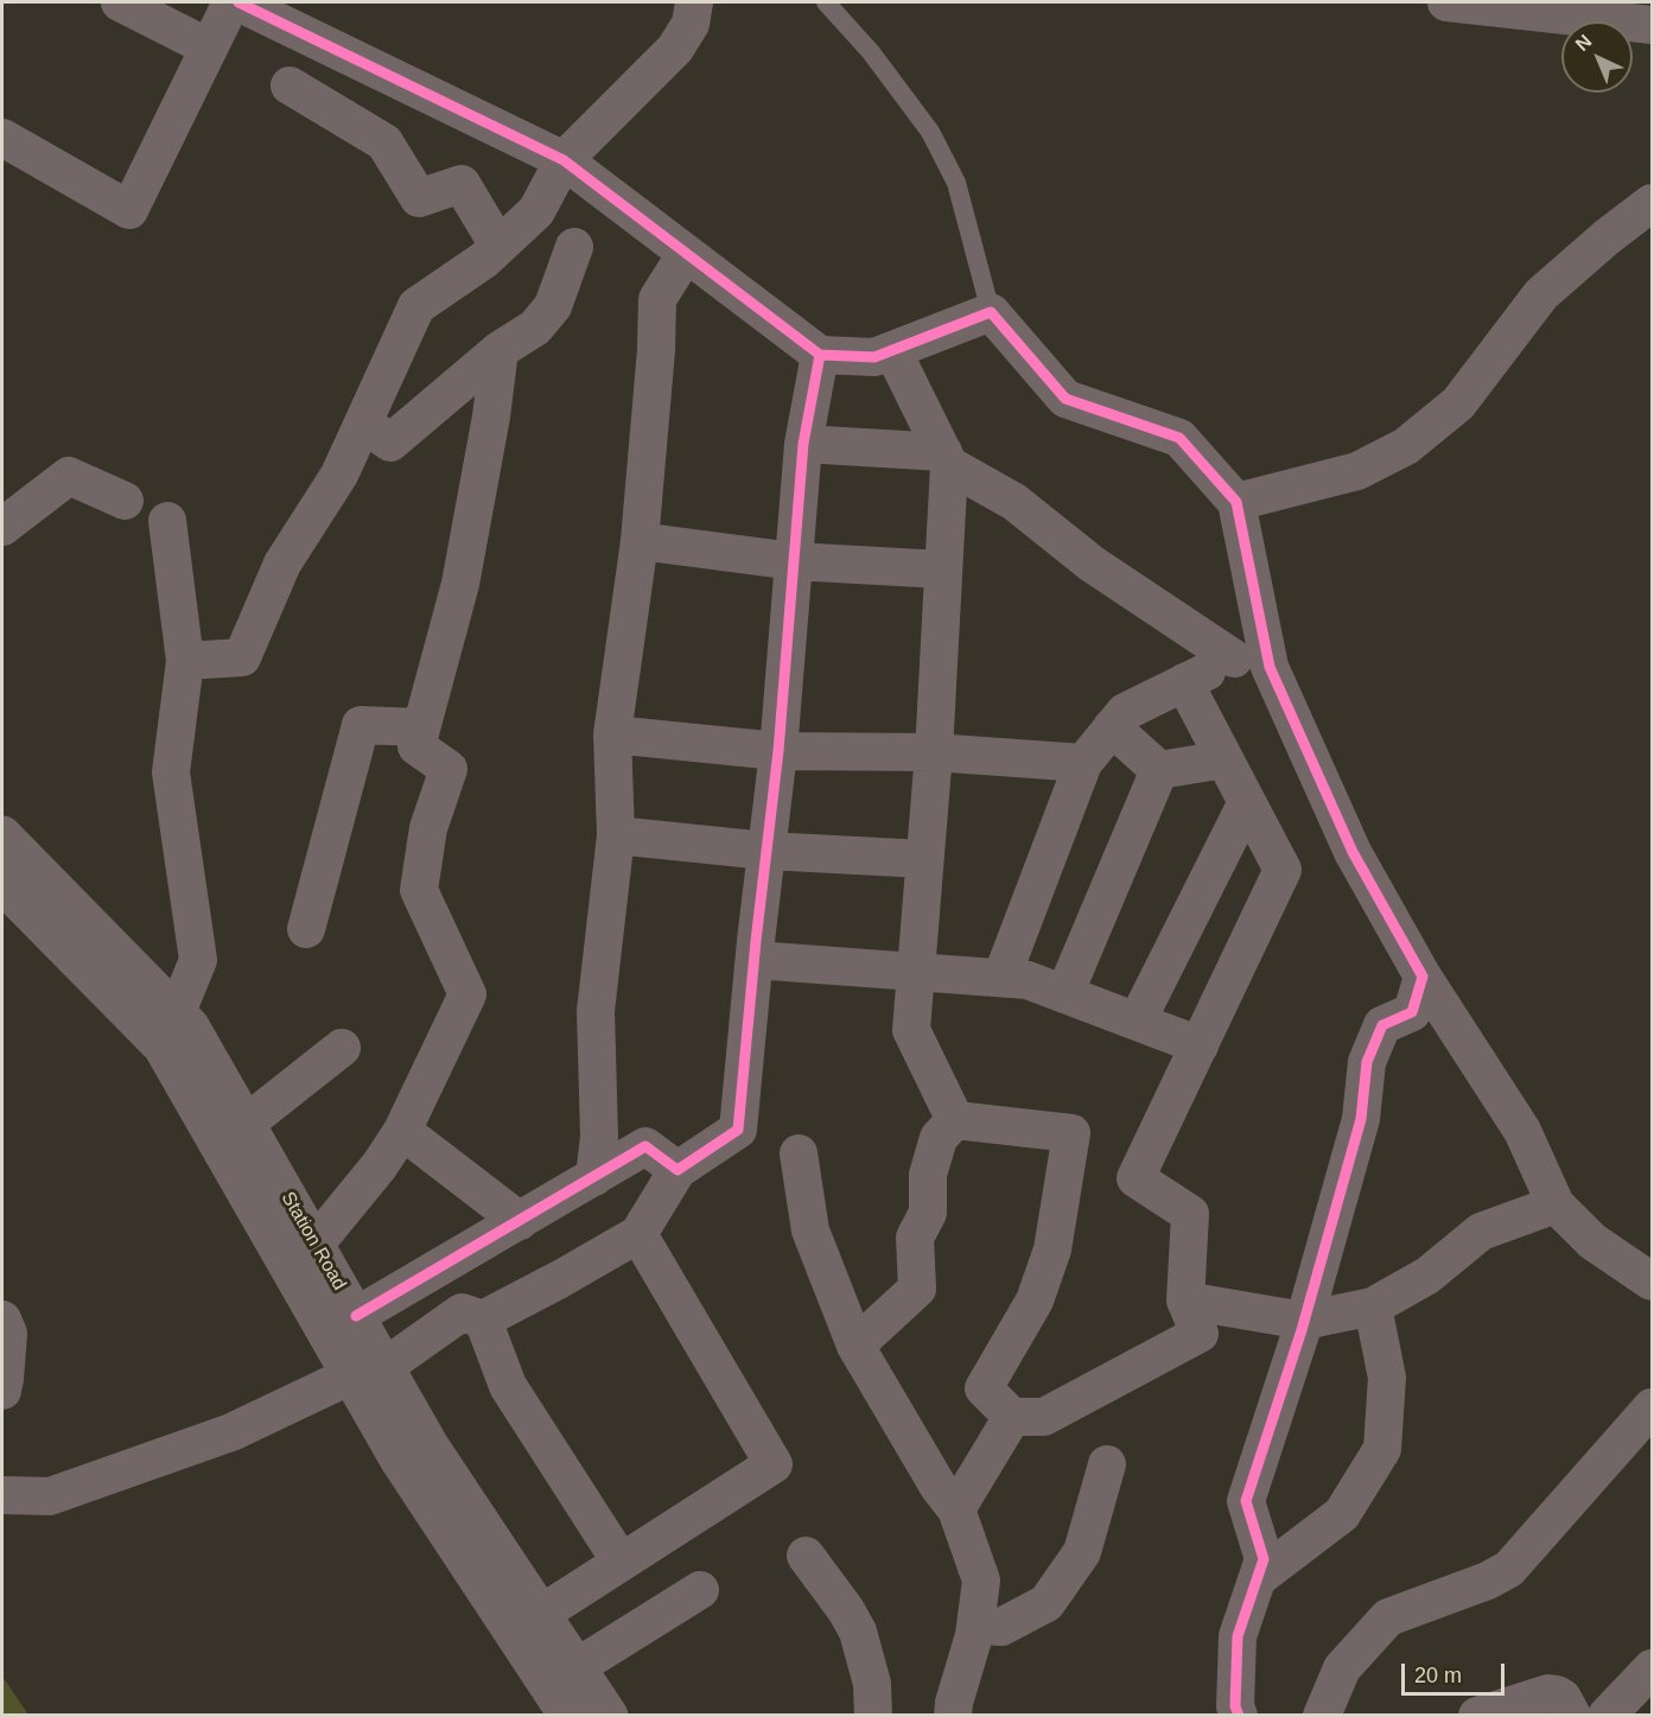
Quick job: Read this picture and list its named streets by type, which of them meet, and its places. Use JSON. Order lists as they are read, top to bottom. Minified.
{"streets":{"street":["Station Road"]},"scale_bar":"20 m","north":"top left"}
